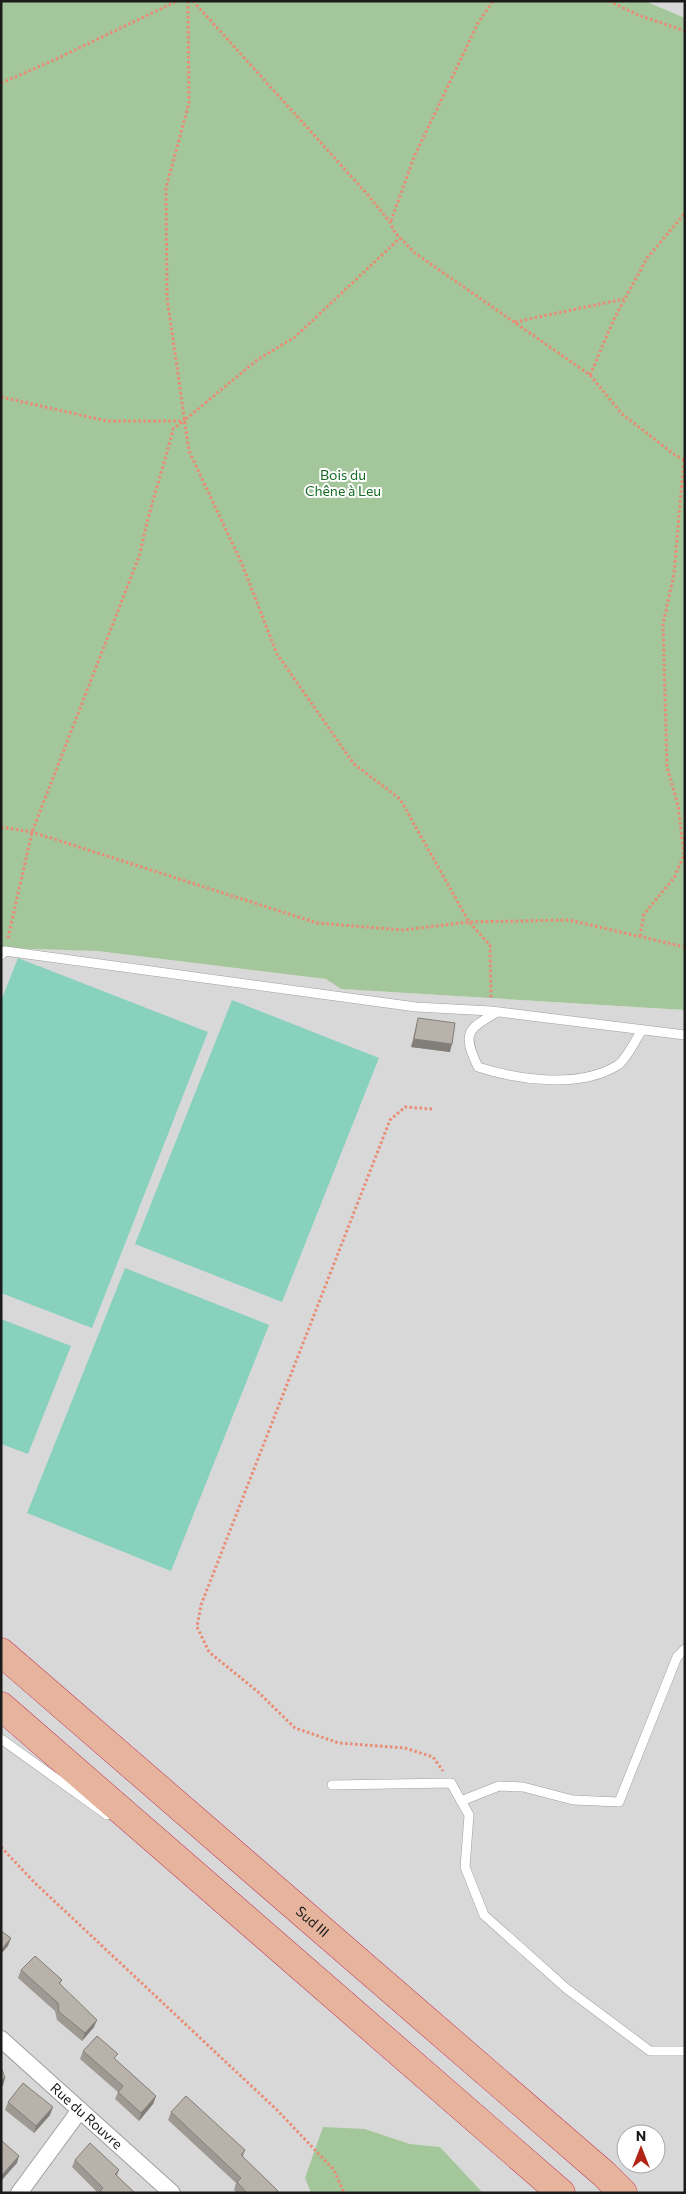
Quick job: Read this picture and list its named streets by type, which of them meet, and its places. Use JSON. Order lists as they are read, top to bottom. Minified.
{"streets":{"highway":["Sud III"],"street":["Rue du Rouvre"]},"parks":["Bois du Chêne à Leu"],"north":"top"}
